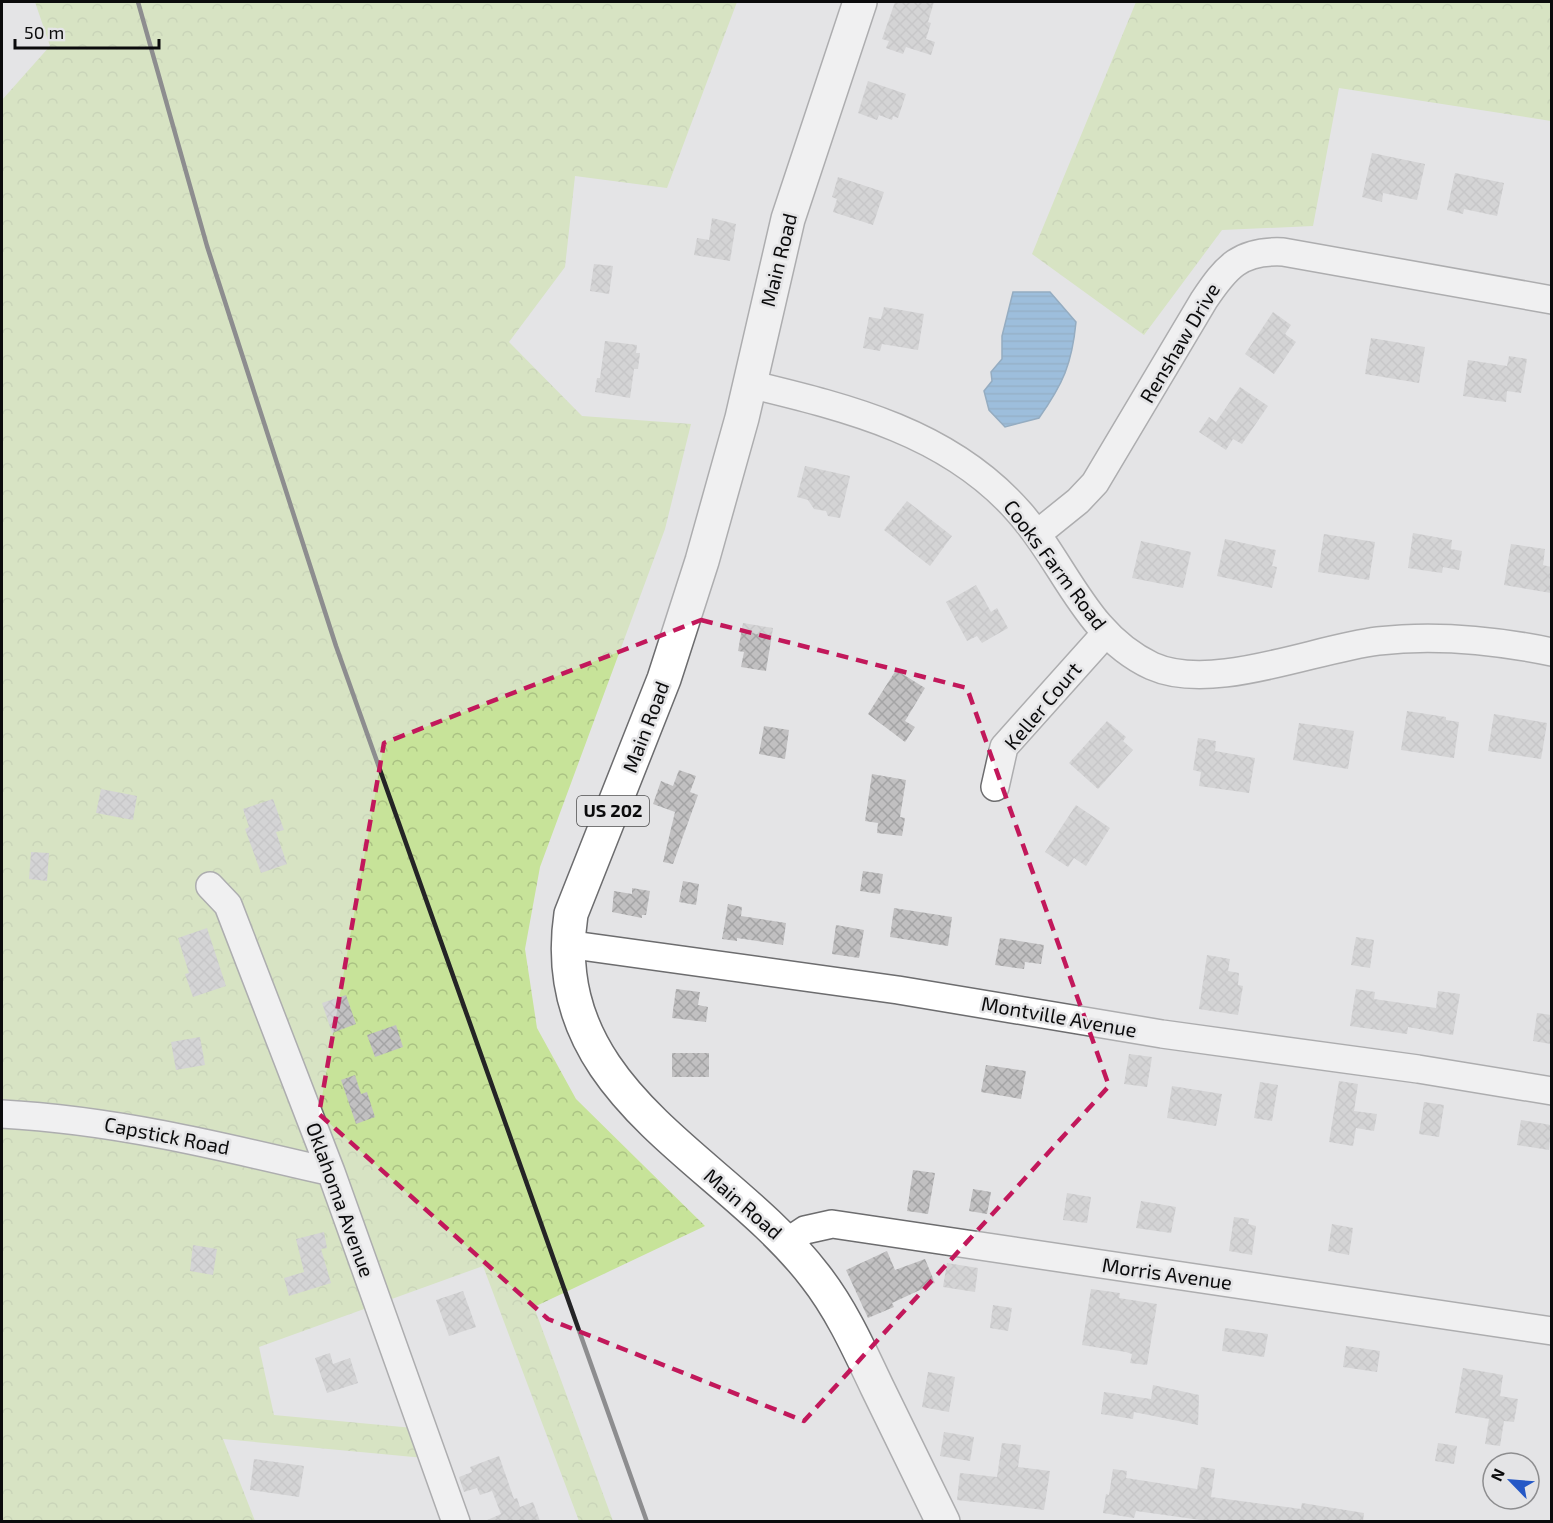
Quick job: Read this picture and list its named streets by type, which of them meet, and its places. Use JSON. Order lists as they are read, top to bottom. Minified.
{"streets":{"main road":["Main Road","US 202"],"street":["Renshaw Drive","Cooks Farm Road","Keller Court","Montville Avenue","Capstick Road","Oklahoma Avenue","Morris Avenue"]},"crossings":[["Main Road","Cooks Farm Road"],["Main Road","Montville Avenue"],["Main Road","Morris Avenue"],["Renshaw Drive","Cooks Farm Road"],["Cooks Farm Road","Keller Court"],["Capstick Road","Oklahoma Avenue"]],"scale_bar":"50 m","north":"top left"}
